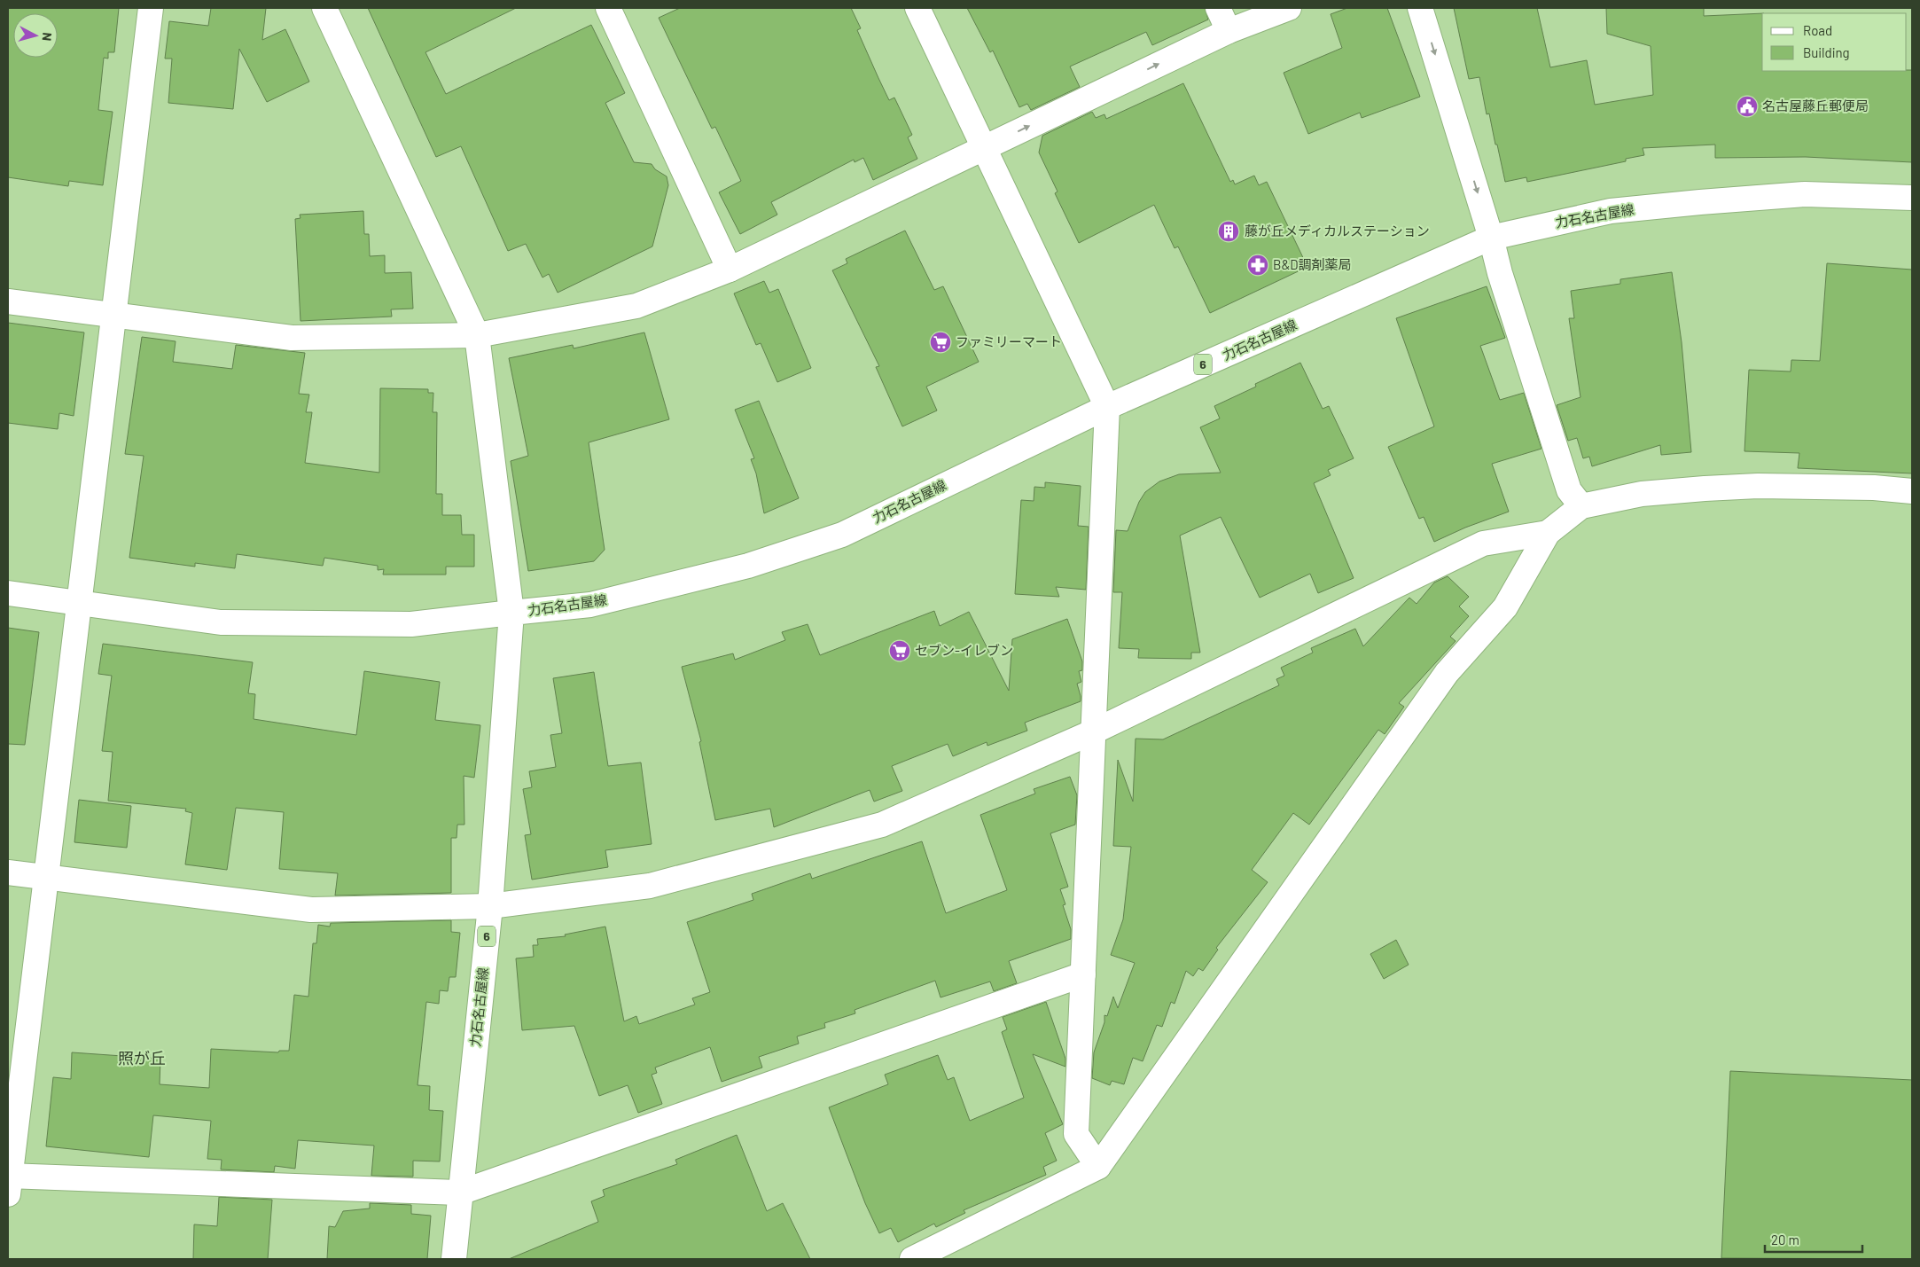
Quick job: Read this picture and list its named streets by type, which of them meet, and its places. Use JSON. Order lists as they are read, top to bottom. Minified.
{"streets":{"street":["力石名古屋線","6"]},"districts":["照が丘"],"places":{"public building":["名古屋藤丘郵便局"],"building":["藤が丘メディカルステーション"],"pharmacy":["B&D調剤薬局"],"supermarket":["ファミリーマート","セブン-イレブン"]},"legend":["Road","Building"],"scale_bar":"20 m","north":"right"}
